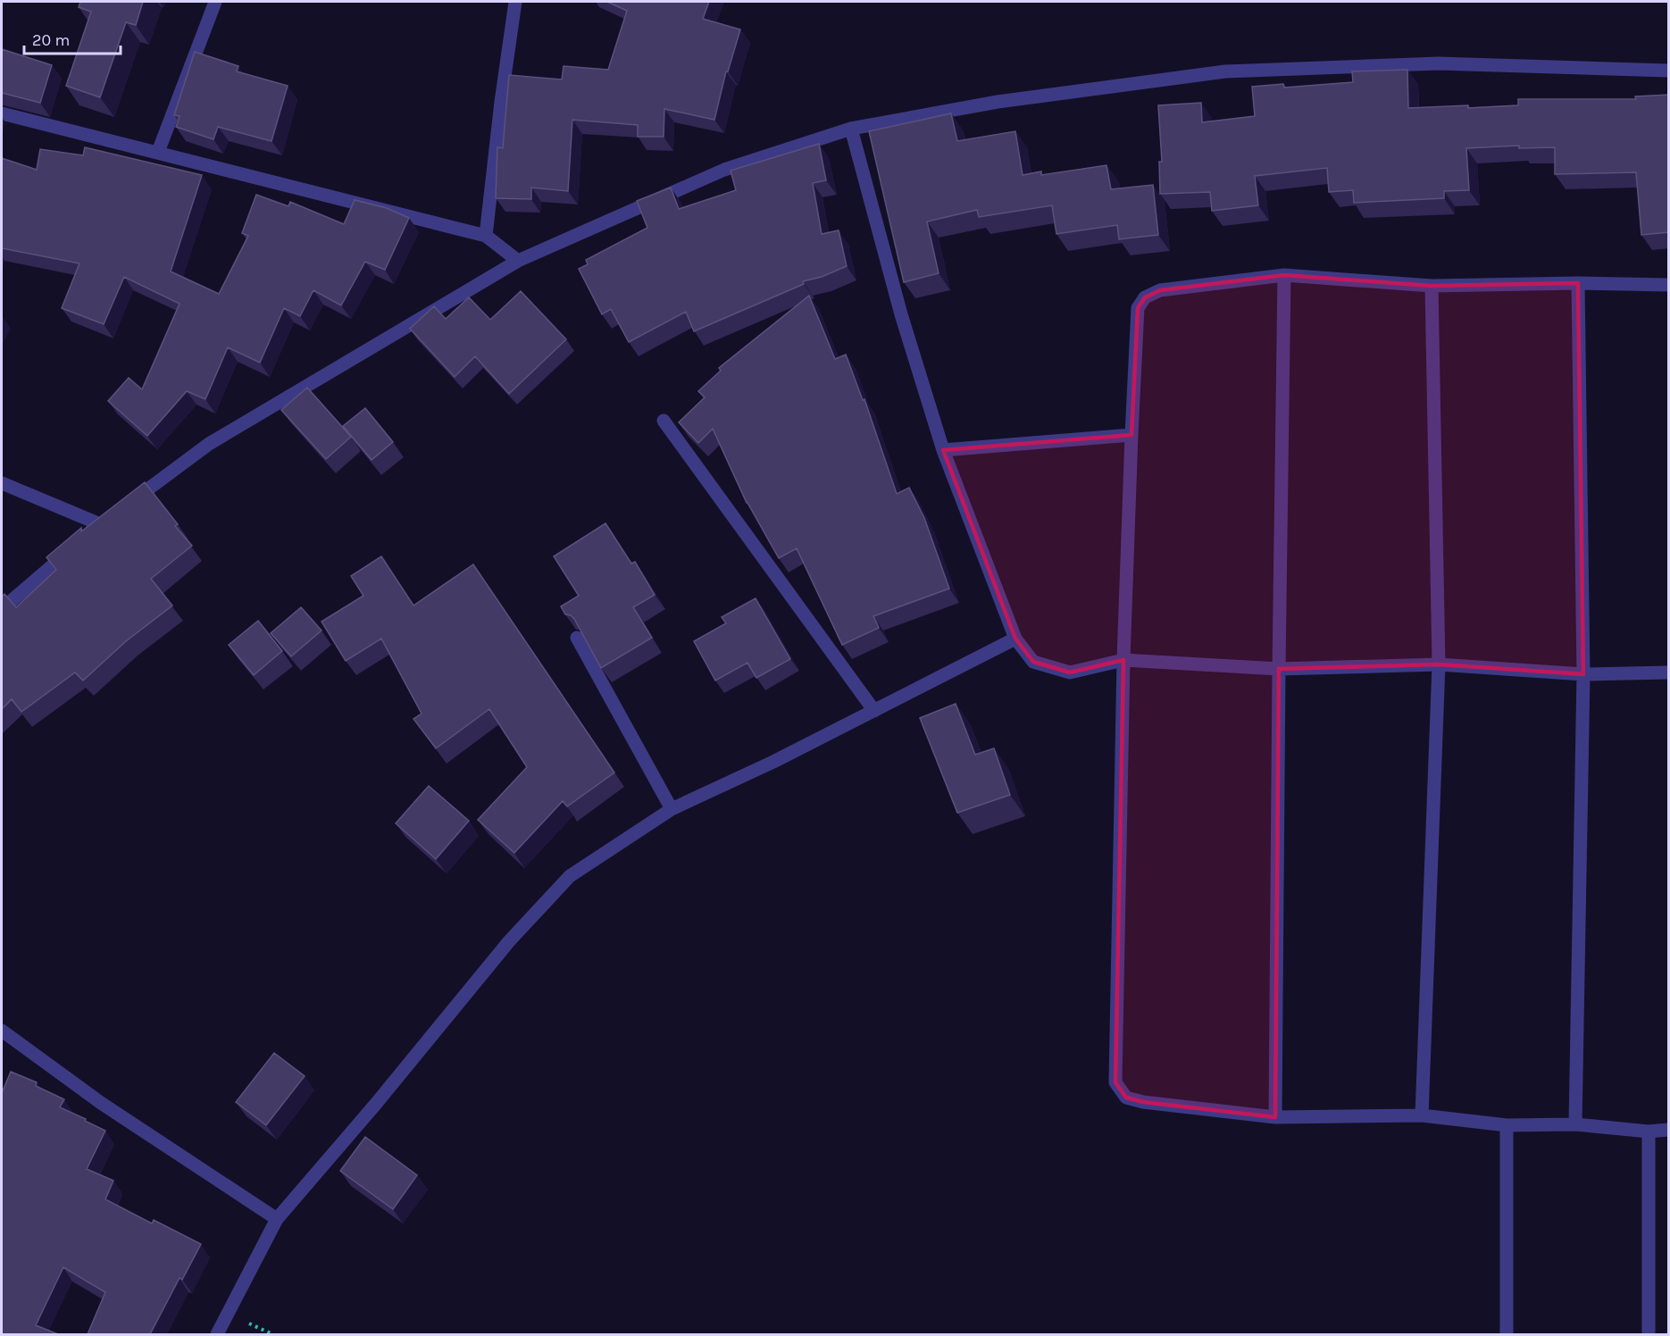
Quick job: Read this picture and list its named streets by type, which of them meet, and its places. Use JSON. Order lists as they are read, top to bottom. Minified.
{"scale_bar":"20 m"}
